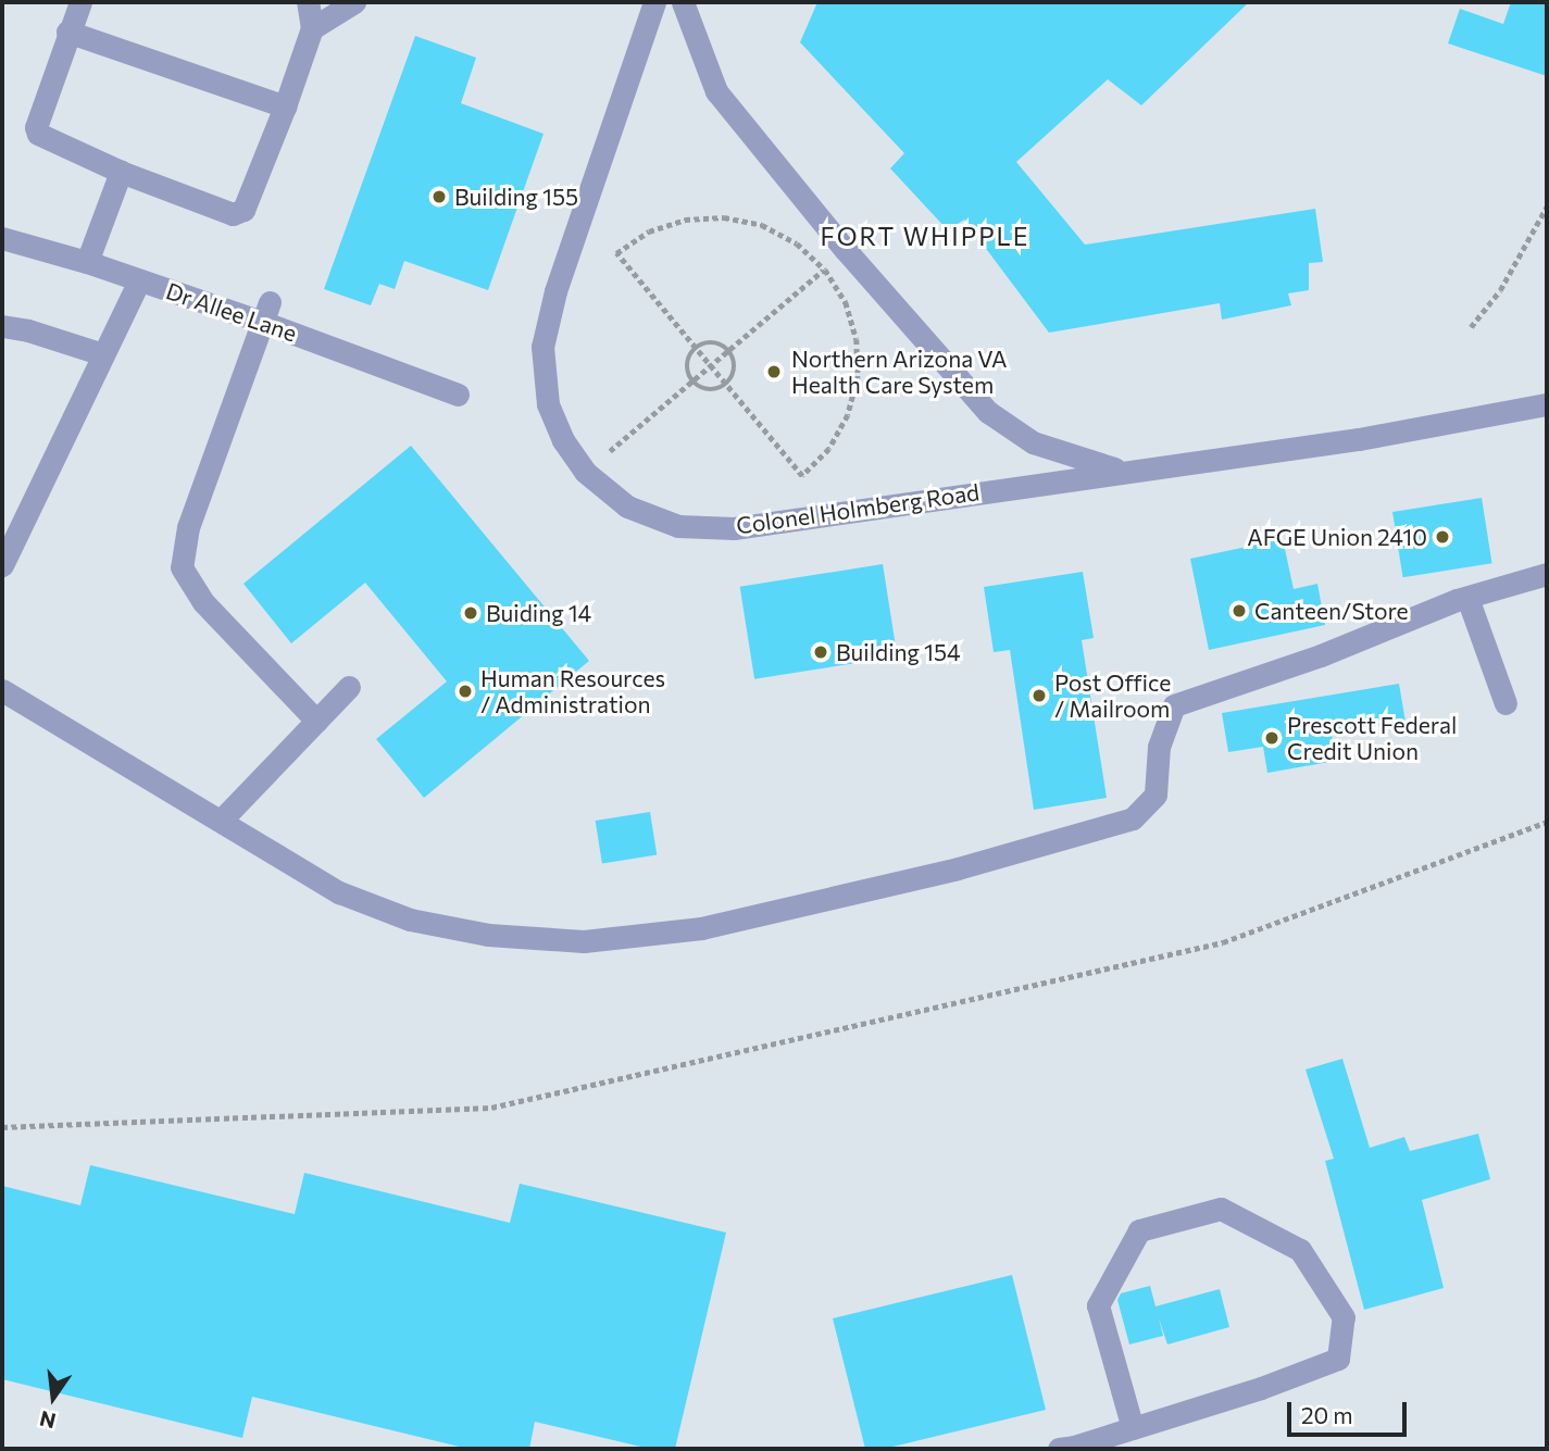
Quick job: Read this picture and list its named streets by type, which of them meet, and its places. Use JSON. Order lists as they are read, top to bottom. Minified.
{"streets":{"lane":["Dr Allee Lane","Colonel Holmberg Road"]},"districts":["FORT WHIPPLE"],"places":["Building 155","Northern Arizona VA Health Care System","AFGE Union 2410","Canteen/Store","Buiding 14","Building 154","Human Resources / Administration","Post Office / Mailroom","Prescott Federal Credit Union"],"scale_bar":"20 m","north":"bottom"}
